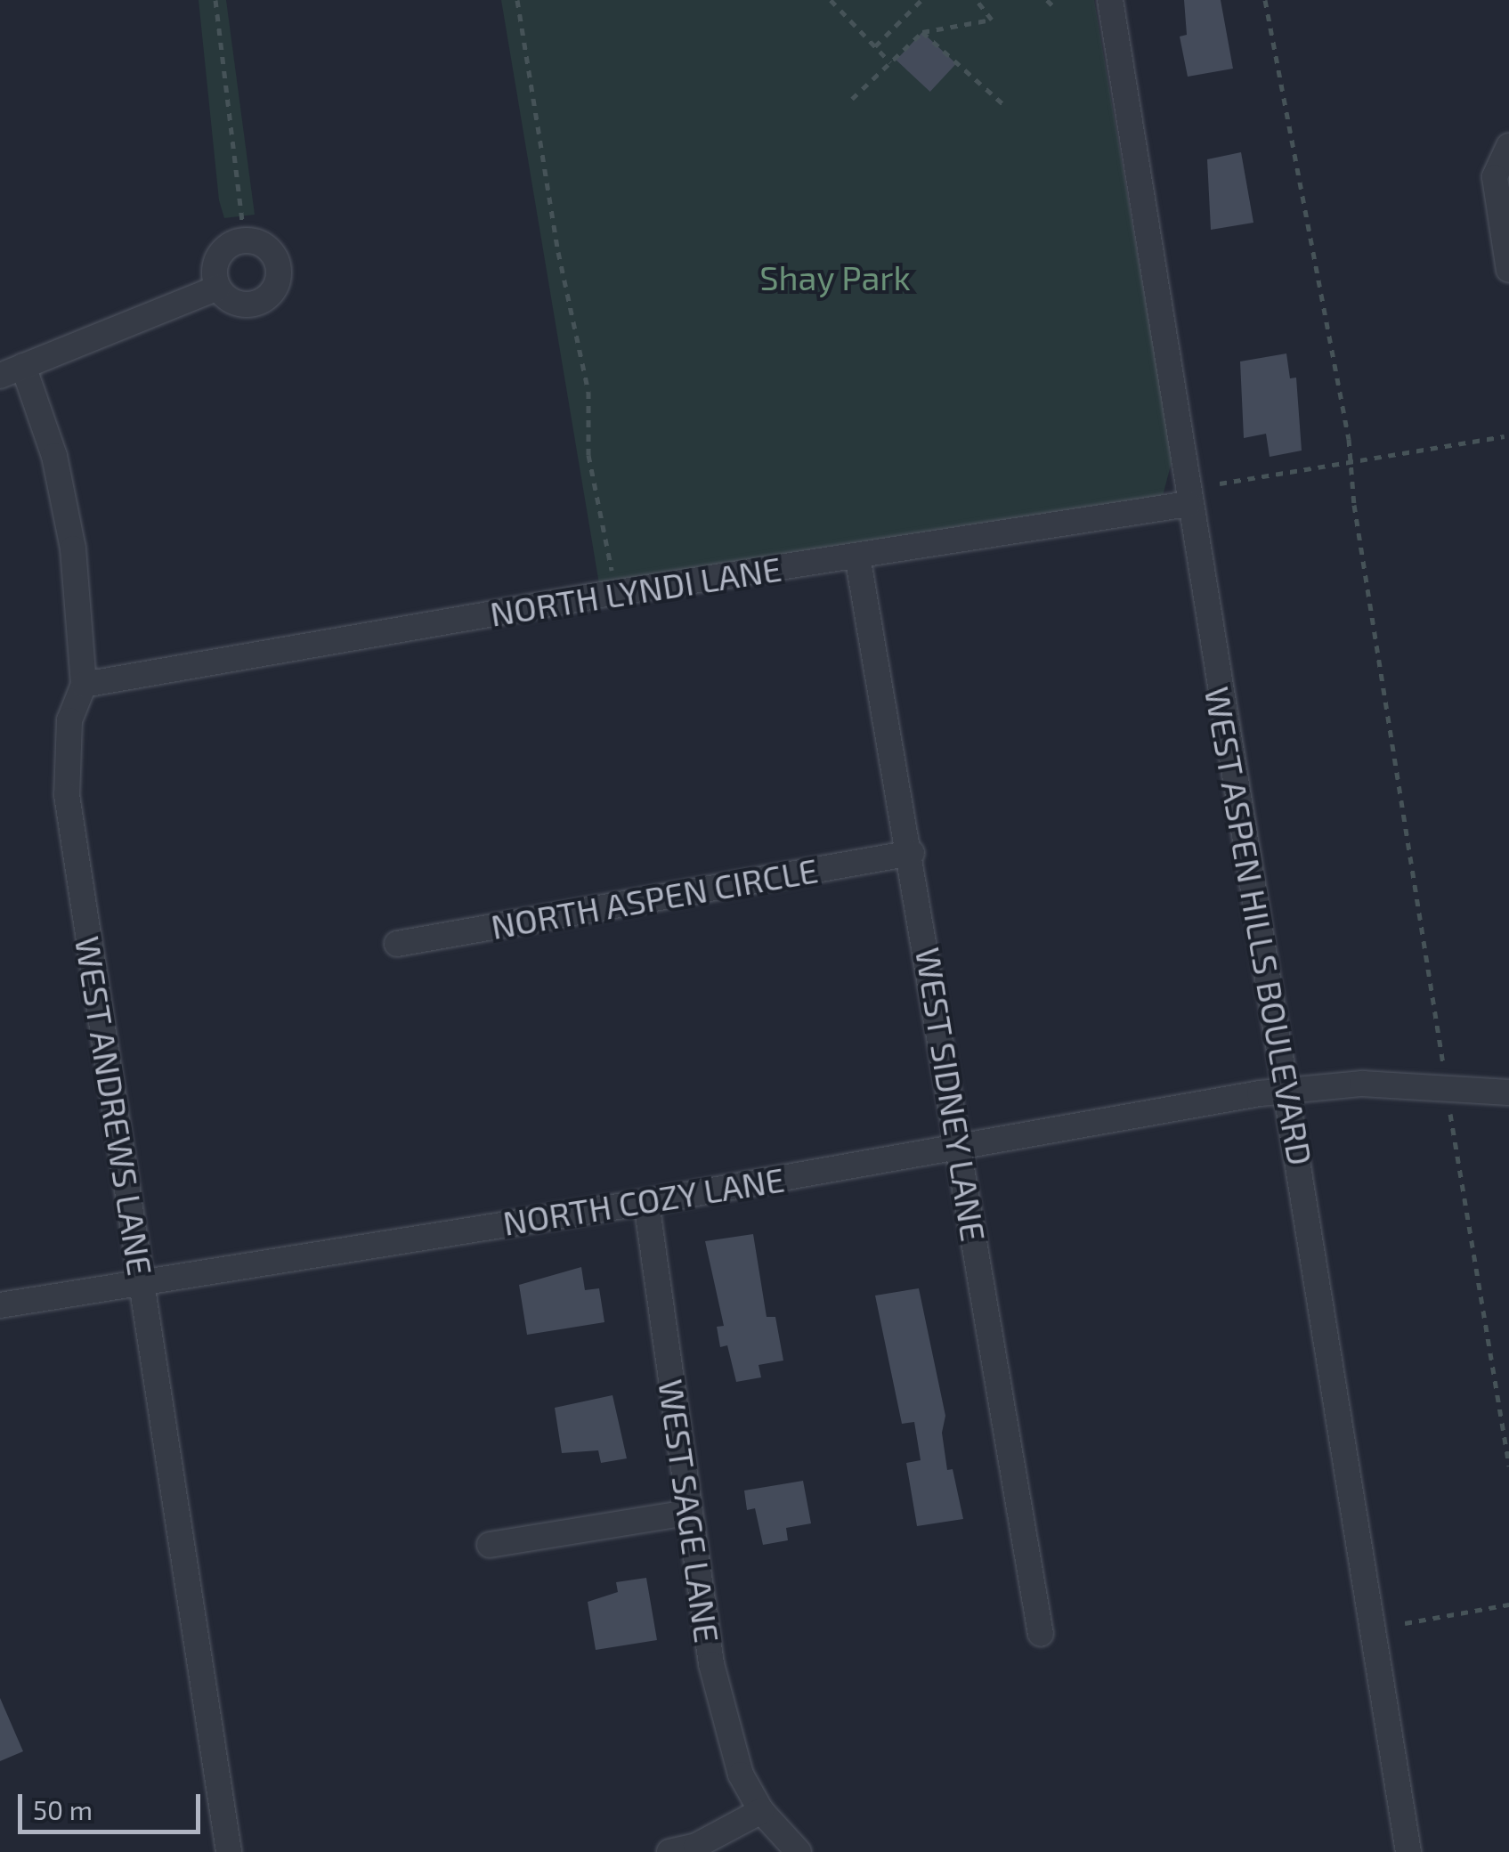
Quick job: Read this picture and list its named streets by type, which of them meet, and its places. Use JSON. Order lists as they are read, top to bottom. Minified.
{"streets":{"street":["NORTH LYNDI LANE","NORTH ASPEN CIRCLE","WEST ASPEN HILLS BOULEVARD","WEST SIDNEY LANE","WEST ANDREWS LANE","NORTH COZY LANE","WEST SAGE LANE"]},"crossings":[["NORTH LYNDI LANE","WEST ASPEN HILLS BOULEVARD"],["NORTH LYNDI LANE","WEST SIDNEY LANE"],["NORTH LYNDI LANE","WEST ANDREWS LANE"],["NORTH ASPEN CIRCLE","WEST SIDNEY LANE"],["WEST ASPEN HILLS BOULEVARD","NORTH COZY LANE"],["WEST SIDNEY LANE","NORTH COZY LANE"],["WEST ANDREWS LANE","NORTH COZY LANE"],["NORTH COZY LANE","WEST SAGE LANE"]],"parks":["Shay Park"],"scale_bar":"50 m"}
